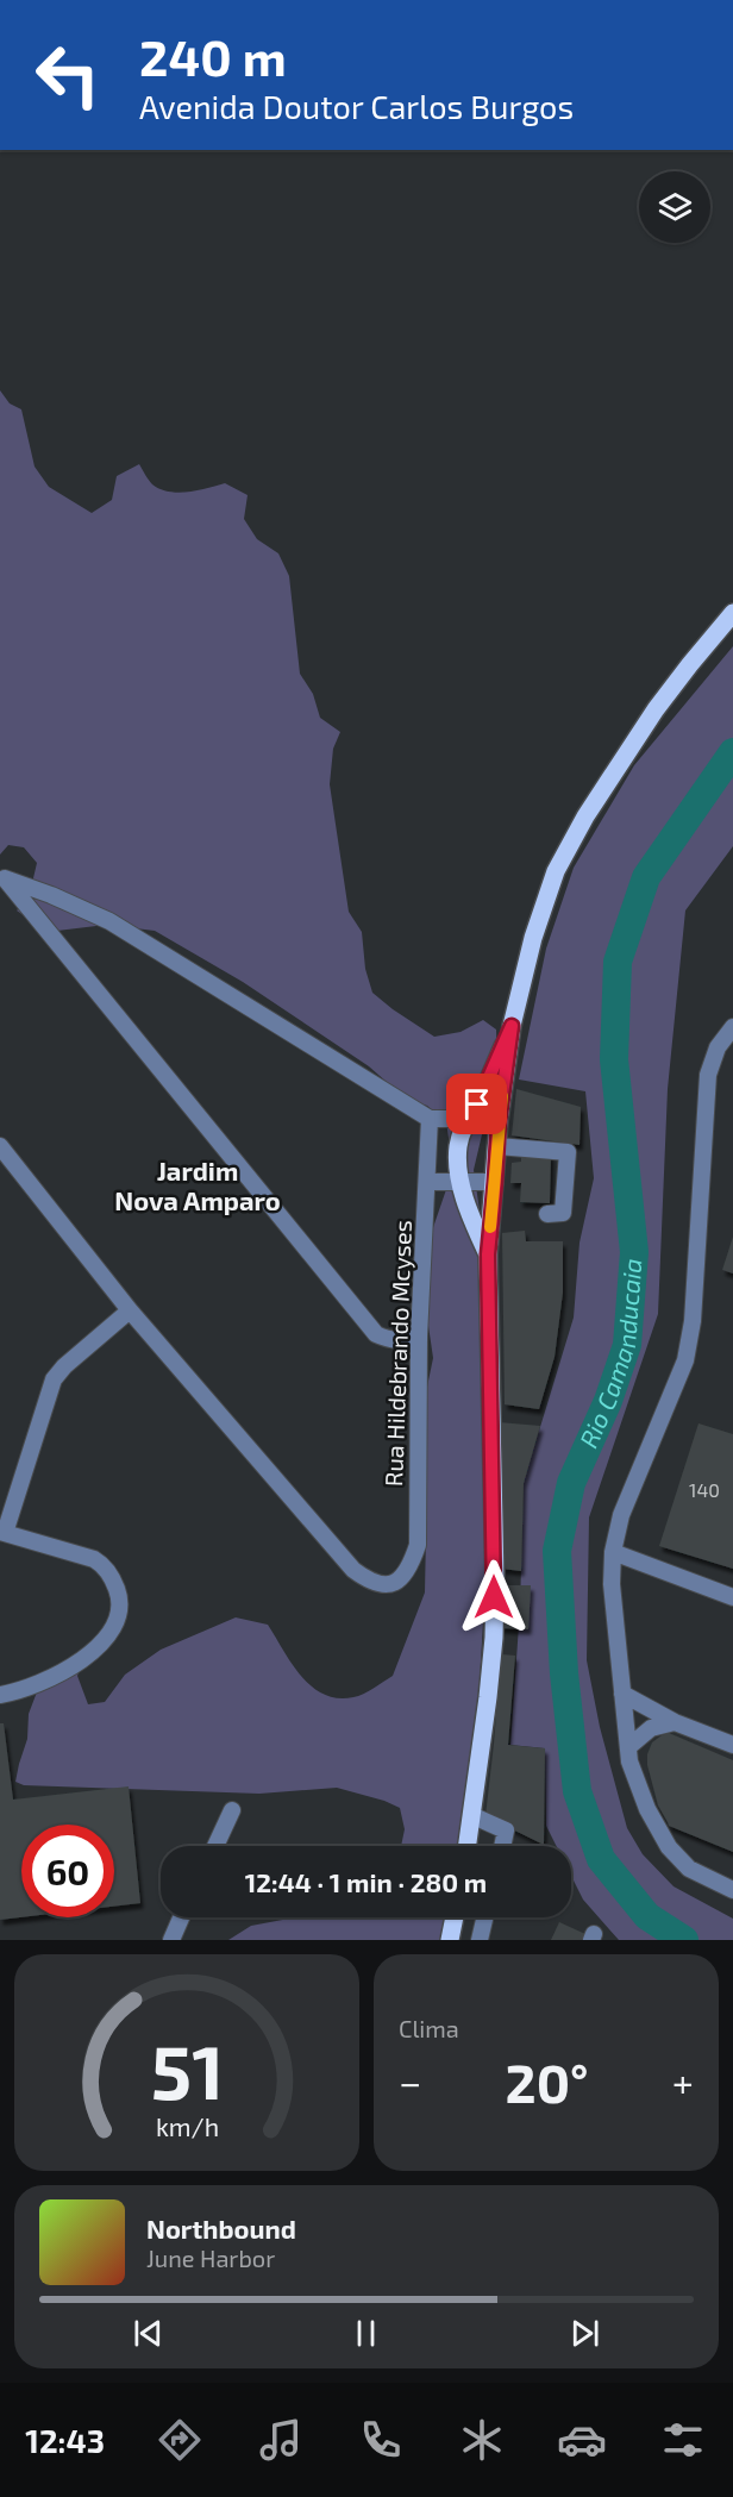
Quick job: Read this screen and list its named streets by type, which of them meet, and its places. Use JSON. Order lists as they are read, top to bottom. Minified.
{"streets":{"street":["Rua Hildebrando Mcyses"]},"districts":["Jardim Nova Amparo"],"water":["Rio Camanducaia"],"house_numbers":["140"],"page":{"turn":["240 m","Avenida Doutor Carlos Burgos"],"limit":"60","trip":"12:44 · 1 min · 280 m","tile":"Clima","heat":["−","20°","+"],"song":["Northbound","June Harbor"],"tabs":"12:43","gauge":["51","km/h"]}}
